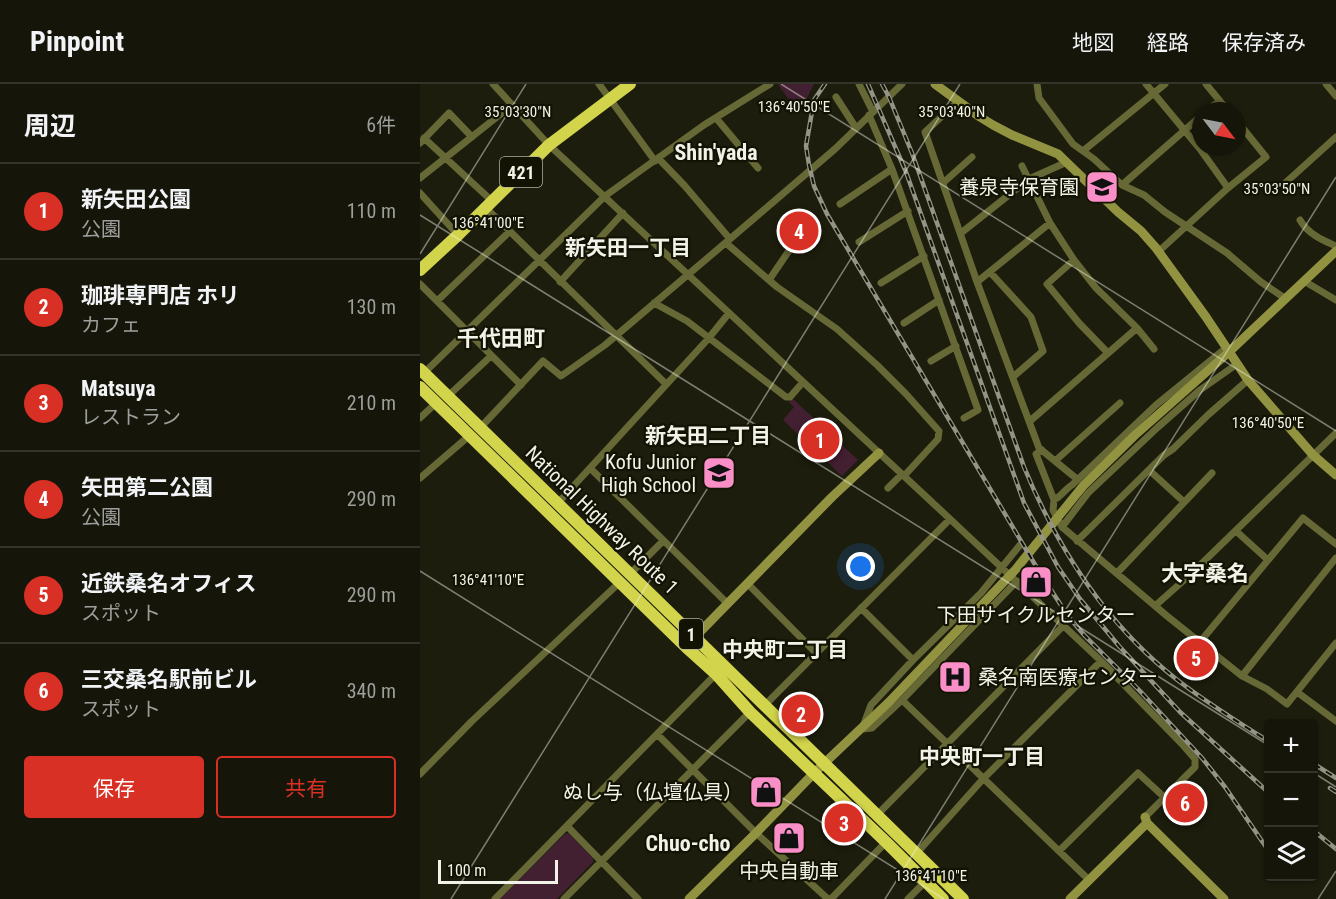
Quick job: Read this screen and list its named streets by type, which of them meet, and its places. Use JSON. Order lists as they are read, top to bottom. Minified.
{"streets":{"highway":["421","National Highway Route 1","1"]},"districts":["Shin'yada","新矢田一丁目","千代田町","新矢田二丁目","大字桑名","中央町二丁目","中央町一丁目","Chuo-cho"],"places":{"school or university":["養泉寺保育園","Kofu Junior High School"],"shop":["下田サイクルセンター","ぬし与（仏壇仏具）","中央自動車"],"hospital":["桑名南医療センター"]},"scale_bar":"100 m","north":"bottom right","page":{"header":"Pinpoint","nav":["地図","経路","保存済み"],"heading":["周辺","6件"],"list":[{"mark":"1","name":"新矢田公園","note":"公園","value":"110 m"},{"mark":"2","name":"珈琲専門店 ホリ","note":"カフェ","value":"130 m"},{"mark":"3","name":"Matsuya","note":"レストラン","value":"210 m"},{"mark":"4","name":"矢田第二公園","note":"公園","value":"290 m"},{"mark":"5","name":"近鉄桑名オフィス","note":"スポット","value":"290 m"},{"mark":"6","name":"三交桑名駅前ビル","note":"スポット","value":"340 m"}],"pins":["4","1","5","2","6","3"],"map_buttons":["+","−"],"buttons":["保存","共有"],"scale":"100 m"},"coordinates":["136°40'50\"E","35°03'30\"N","35°03'40\"N","35°03'50\"N","136°41'00\"E","136°41'10\"E"]}
